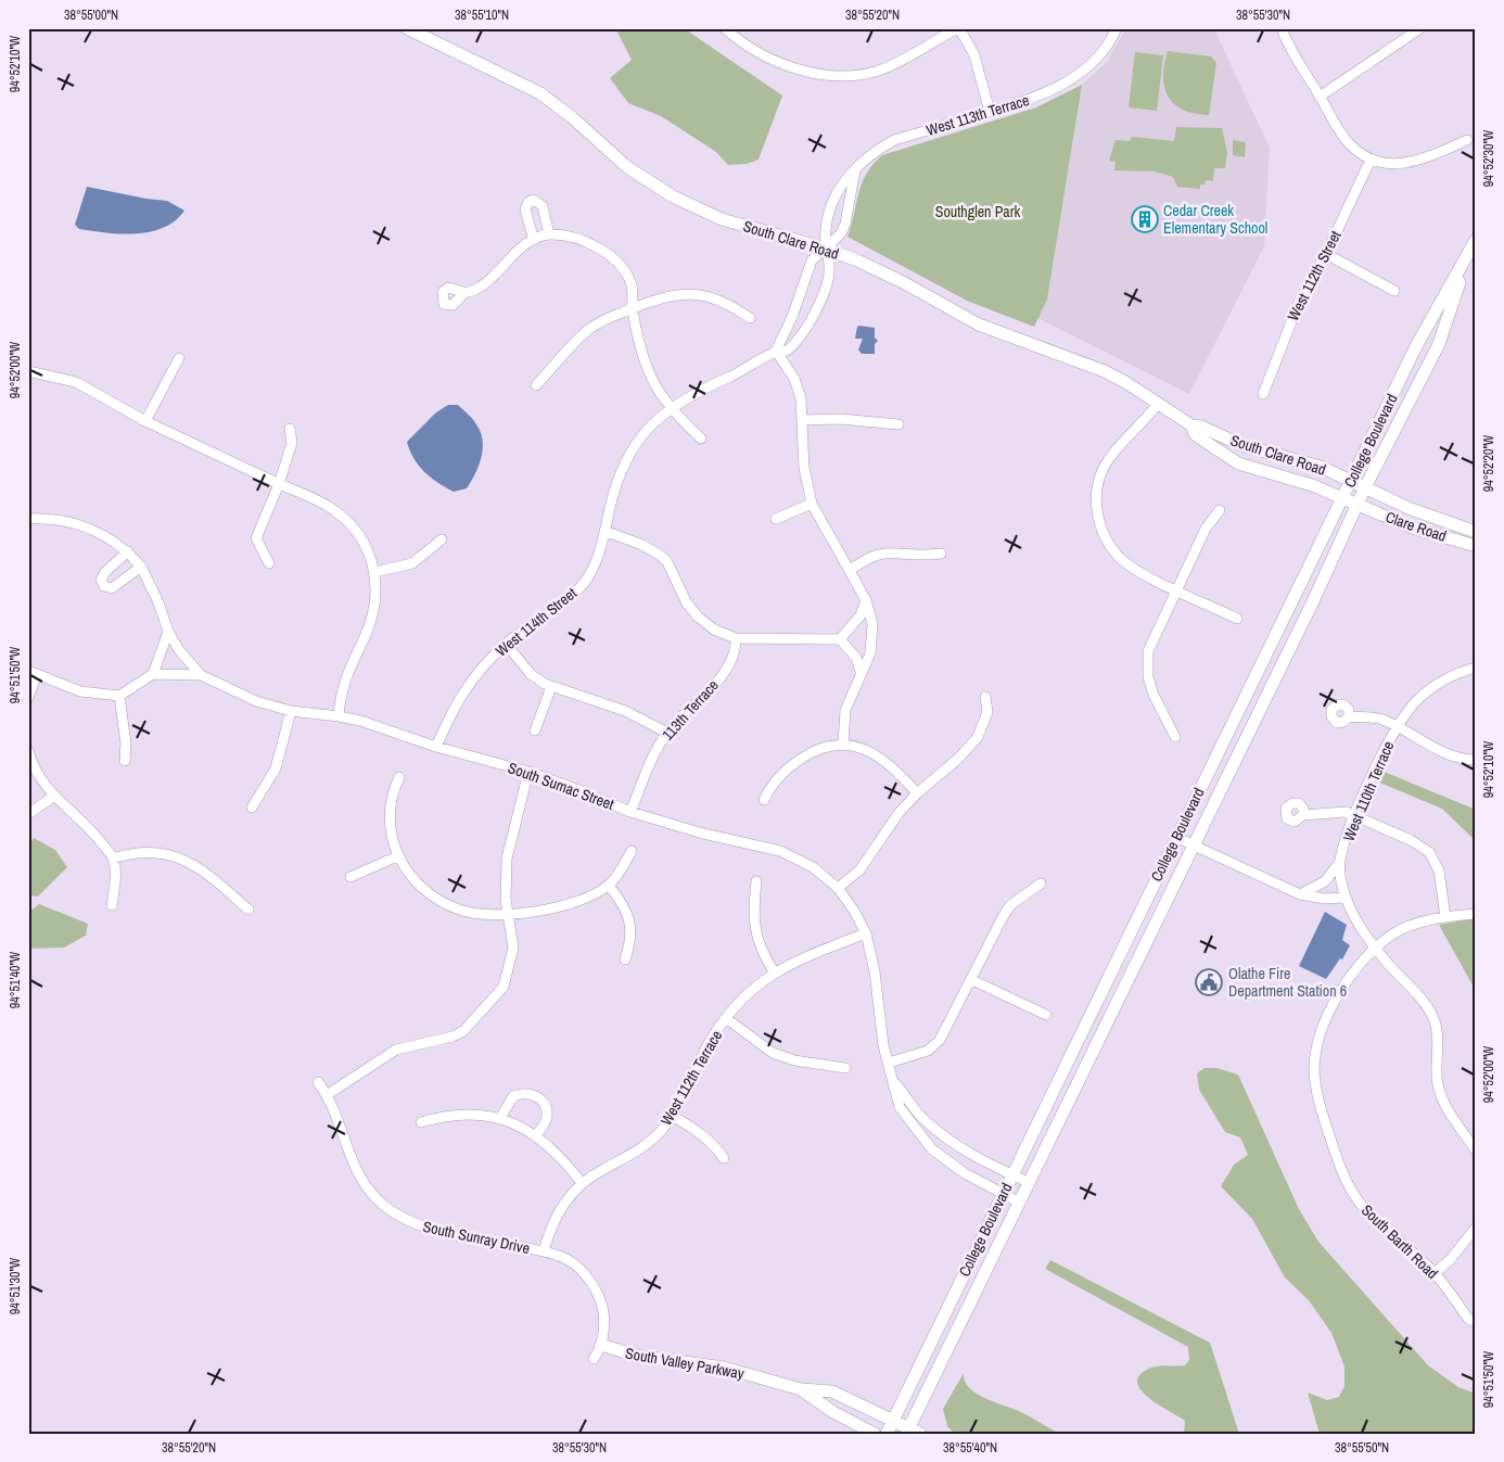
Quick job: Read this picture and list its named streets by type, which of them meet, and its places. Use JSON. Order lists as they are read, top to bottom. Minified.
{"streets":{"street":["West 113th Terrace","South Clare Road","West 112th Street","College Boulevard","Clare Road","West 114th Street","113th Terrace","South Sumac Street","West 110th Terrace","West 112th Terrace","South Sunray Drive","South Barth Road","South Valley Parkway"]},"crossings":[["West 113th Terrace","South Clare Road"],["West 113th Terrace","West 114th Street"],["South Clare Road","College Boulevard"],["South Clare Road","Clare Road"],["South Clare Road","West 114th Street"],["College Boulevard","Clare Road"],["College Boulevard","South Sumac Street"],["College Boulevard","South Valley Parkway"],["West 114th Street","South Sumac Street"],["113th Terrace","South Sumac Street"],["South Sumac Street","West 112th Terrace"],["West 110th Terrace","South Barth Road"],["West 112th Terrace","South Sunray Drive"],["South Sunray Drive","South Valley Parkway"]],"parks":["Southglen Park"],"places":{"building":["Cedar Creek Elementary School"],"public building":["Olathe Fire Department Station 6"]},"coordinates":["38°55'00\"N","38°55'10\"N","38°55'20\"N","38°55'30\"N","94°52'10\"W","94°52'30\"W","94°52'00\"W","94°52'20\"W","94°51'50\"W","94°51'40\"W","94°51'30\"W","38°55'40\"N","38°55'50\"N"]}
